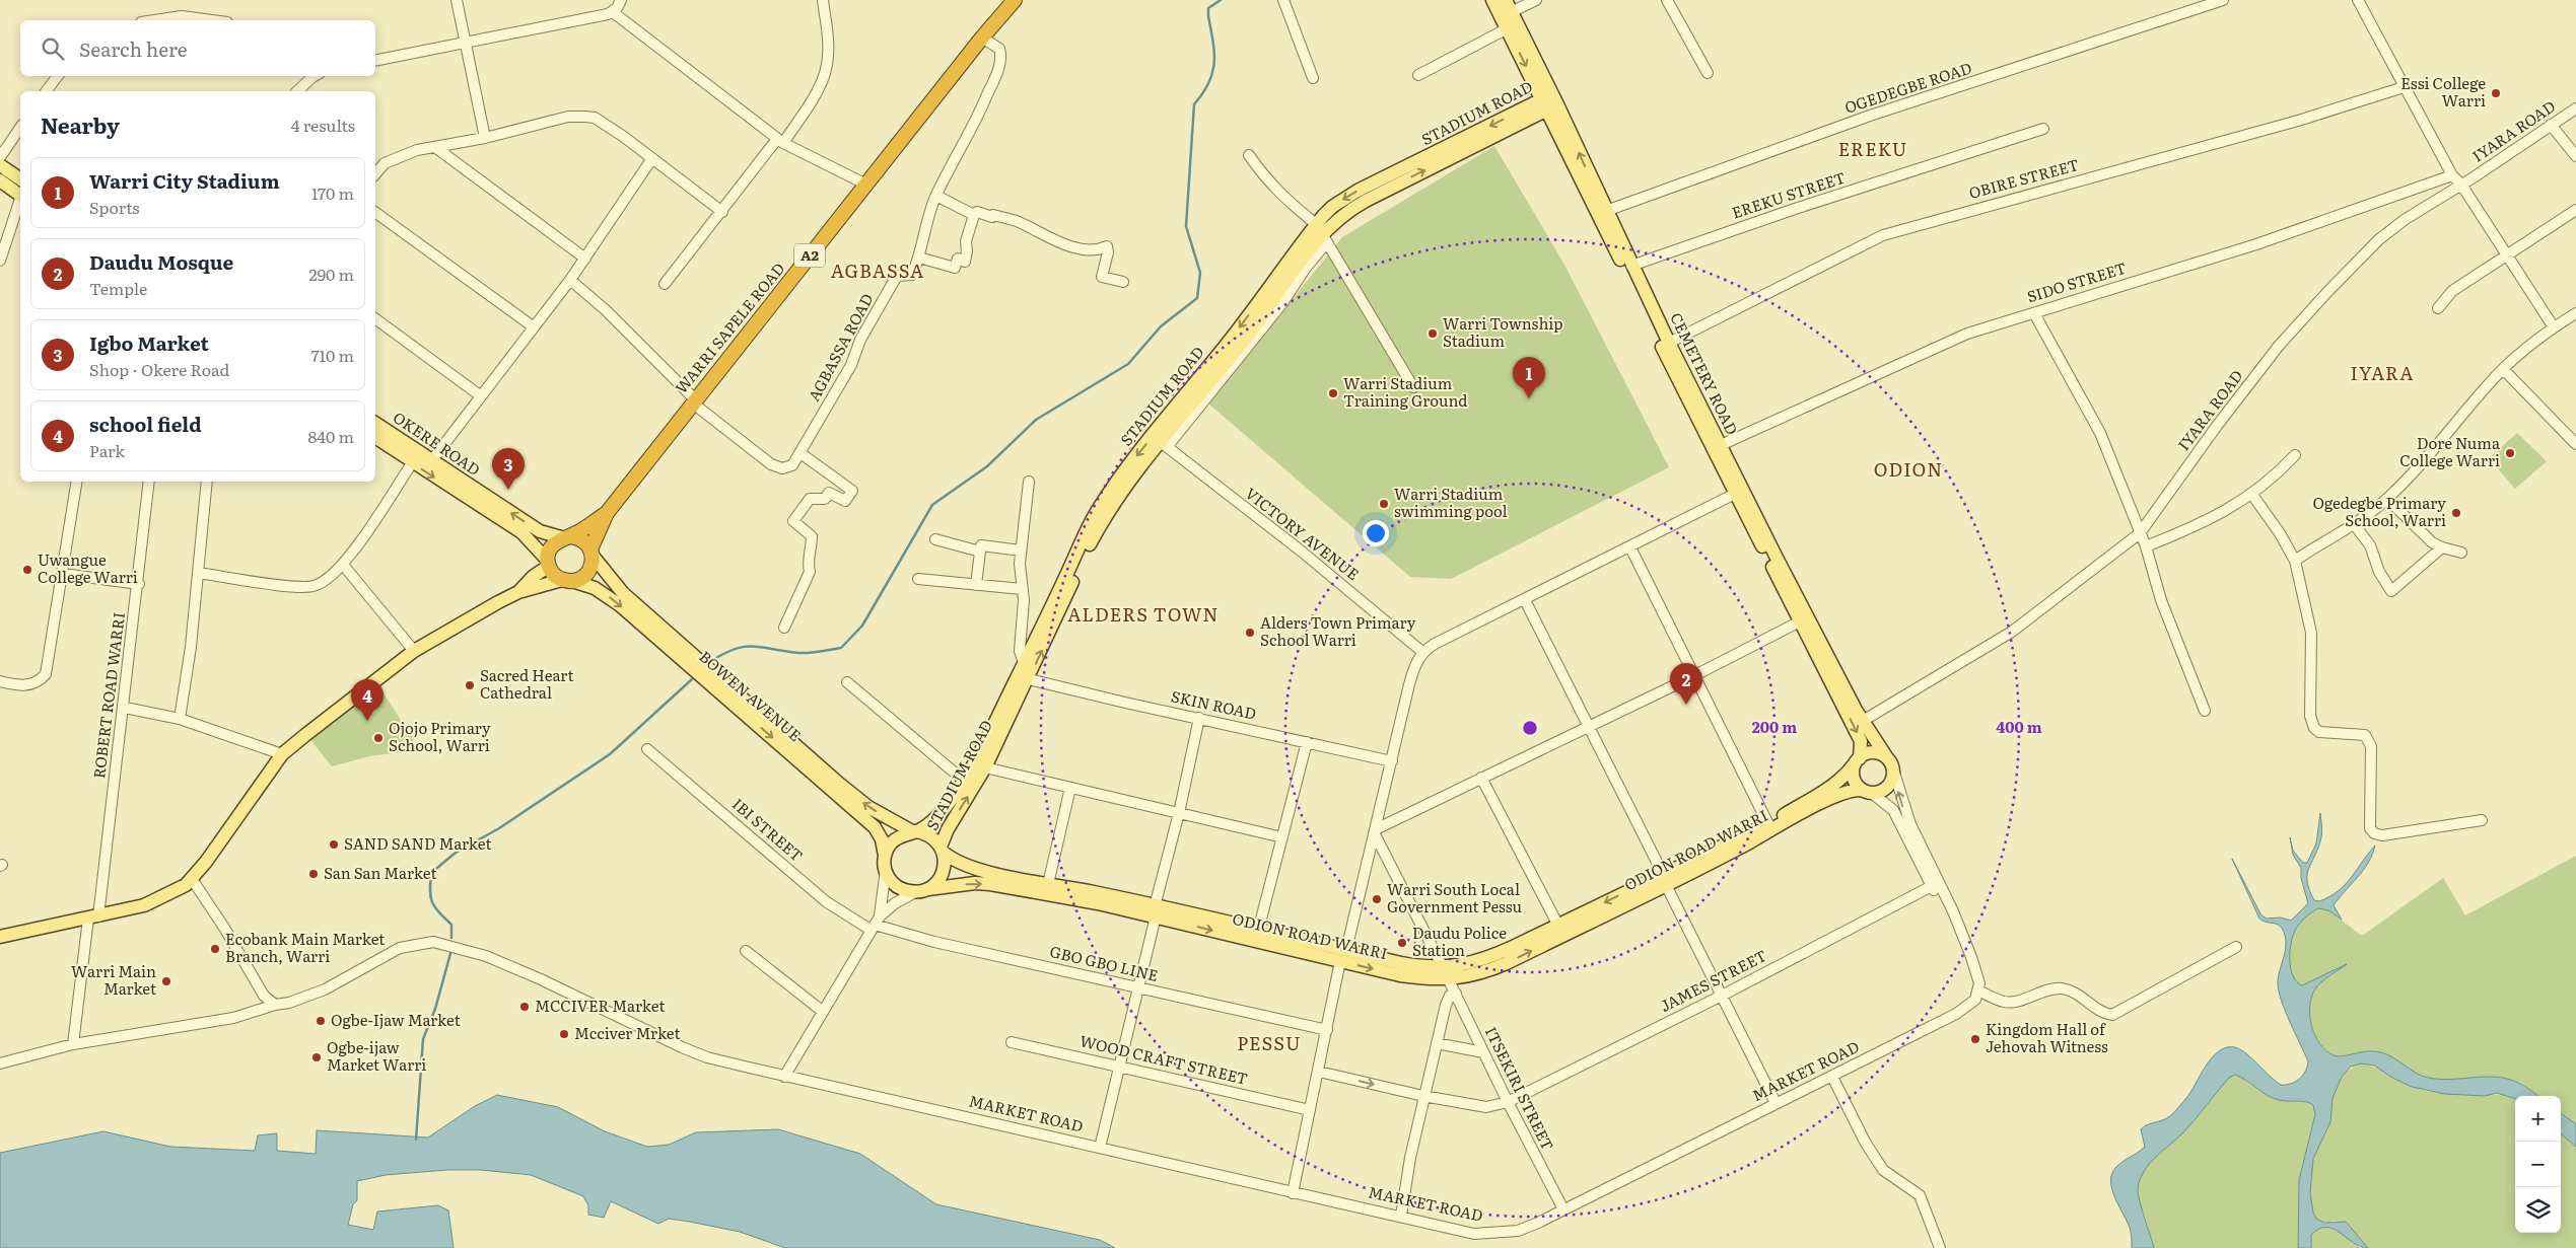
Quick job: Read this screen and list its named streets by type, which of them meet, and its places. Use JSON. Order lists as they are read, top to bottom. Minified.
{"streets":{"highway":["A2","WARRI SAPELE ROAD"],"main road":["STADIUM ROAD","CEMETERY ROAD","OKERE ROAD","BOWEN AVENUE","ODION ROAD WARRI"],"street":["OGEDEGBE ROAD","IYARA ROAD","OBIRE STREET","EREKU STREET","SIDO STREET","AGBASSA ROAD","VICTORY AVENUE","ROBERT ROAD WARRI","SKIN ROAD","IBI STREET","GBO GBO LINE","JAMES STREET","WOOD CRAFT STREET","MARKET ROAD","ITSEKIRI STREET"]},"crossings":[["OGEDEGBE ROAD","CEMETERY ROAD"],["STADIUM ROAD","CEMETERY ROAD"],["STADIUM ROAD","VICTORY AVENUE"],["STADIUM ROAD","BOWEN AVENUE"],["STADIUM ROAD","SKIN ROAD"],["STADIUM ROAD","ODION ROAD WARRI"],["IYARA ROAD","CEMETERY ROAD"],["OBIRE STREET","CEMETERY ROAD"],["EREKU STREET","CEMETERY ROAD"],["SIDO STREET","CEMETERY ROAD"],["WARRI SAPELE ROAD","AGBASSA ROAD"],["WARRI SAPELE ROAD","OKERE ROAD"],["WARRI SAPELE ROAD","BOWEN AVENUE"],["CEMETERY ROAD","ODION ROAD WARRI"],["OKERE ROAD","BOWEN AVENUE"],["ROBERT ROAD WARRI","MARKET ROAD"],["BOWEN AVENUE","ODION ROAD WARRI"],["IBI STREET","GBO GBO LINE"],["ODION ROAD WARRI","ITSEKIRI STREET"],["JAMES STREET","ITSEKIRI STREET"],["MARKET ROAD","ITSEKIRI STREET"]],"districts":["EREKU","AGBASSA","IYARA","ODION","ALDERS TOWN","PESSU"],"places":["Essi College Warri","Warri Township Stadium","Warri Stadium Training Ground","Dore Numa College Warri","Warri Stadium swimming pool","Ogedegbe Primary School, Warri","Uwangue College Warri","Alders Town Primary School Warri","Sacred Heart Cathedral","Ojojo Primary School, Warri","SAND SAND Market","San San Market","Warri South Local Government Pessu","Daudu Police Station","Ecobank Main Market Branch, Warri","Warri Main Market","MCCIVER Market","Ogbe-Ijaw Market","Mcciver Mrket","Kingdom Hall of Jehovah Witness","Ogbe-ijaw Market Warri"],"page":{"search":"Search here","heading":["Nearby","4 results"],"list":[{"mark":"1","name":"Warri City Stadium","note":"Sports","value":"170 m"},{"mark":"2","name":"Daudu Mosque","note":"Temple","value":"290 m"},{"mark":"3","name":"Igbo Market","note":"Shop · Okere Road","value":"710 m"},{"mark":"4","name":"school field","note":"Park","value":"840 m"}],"pins":["1","3","2","4"],"map_buttons":["+","−"]},"rings":["200 m","400 m"]}
